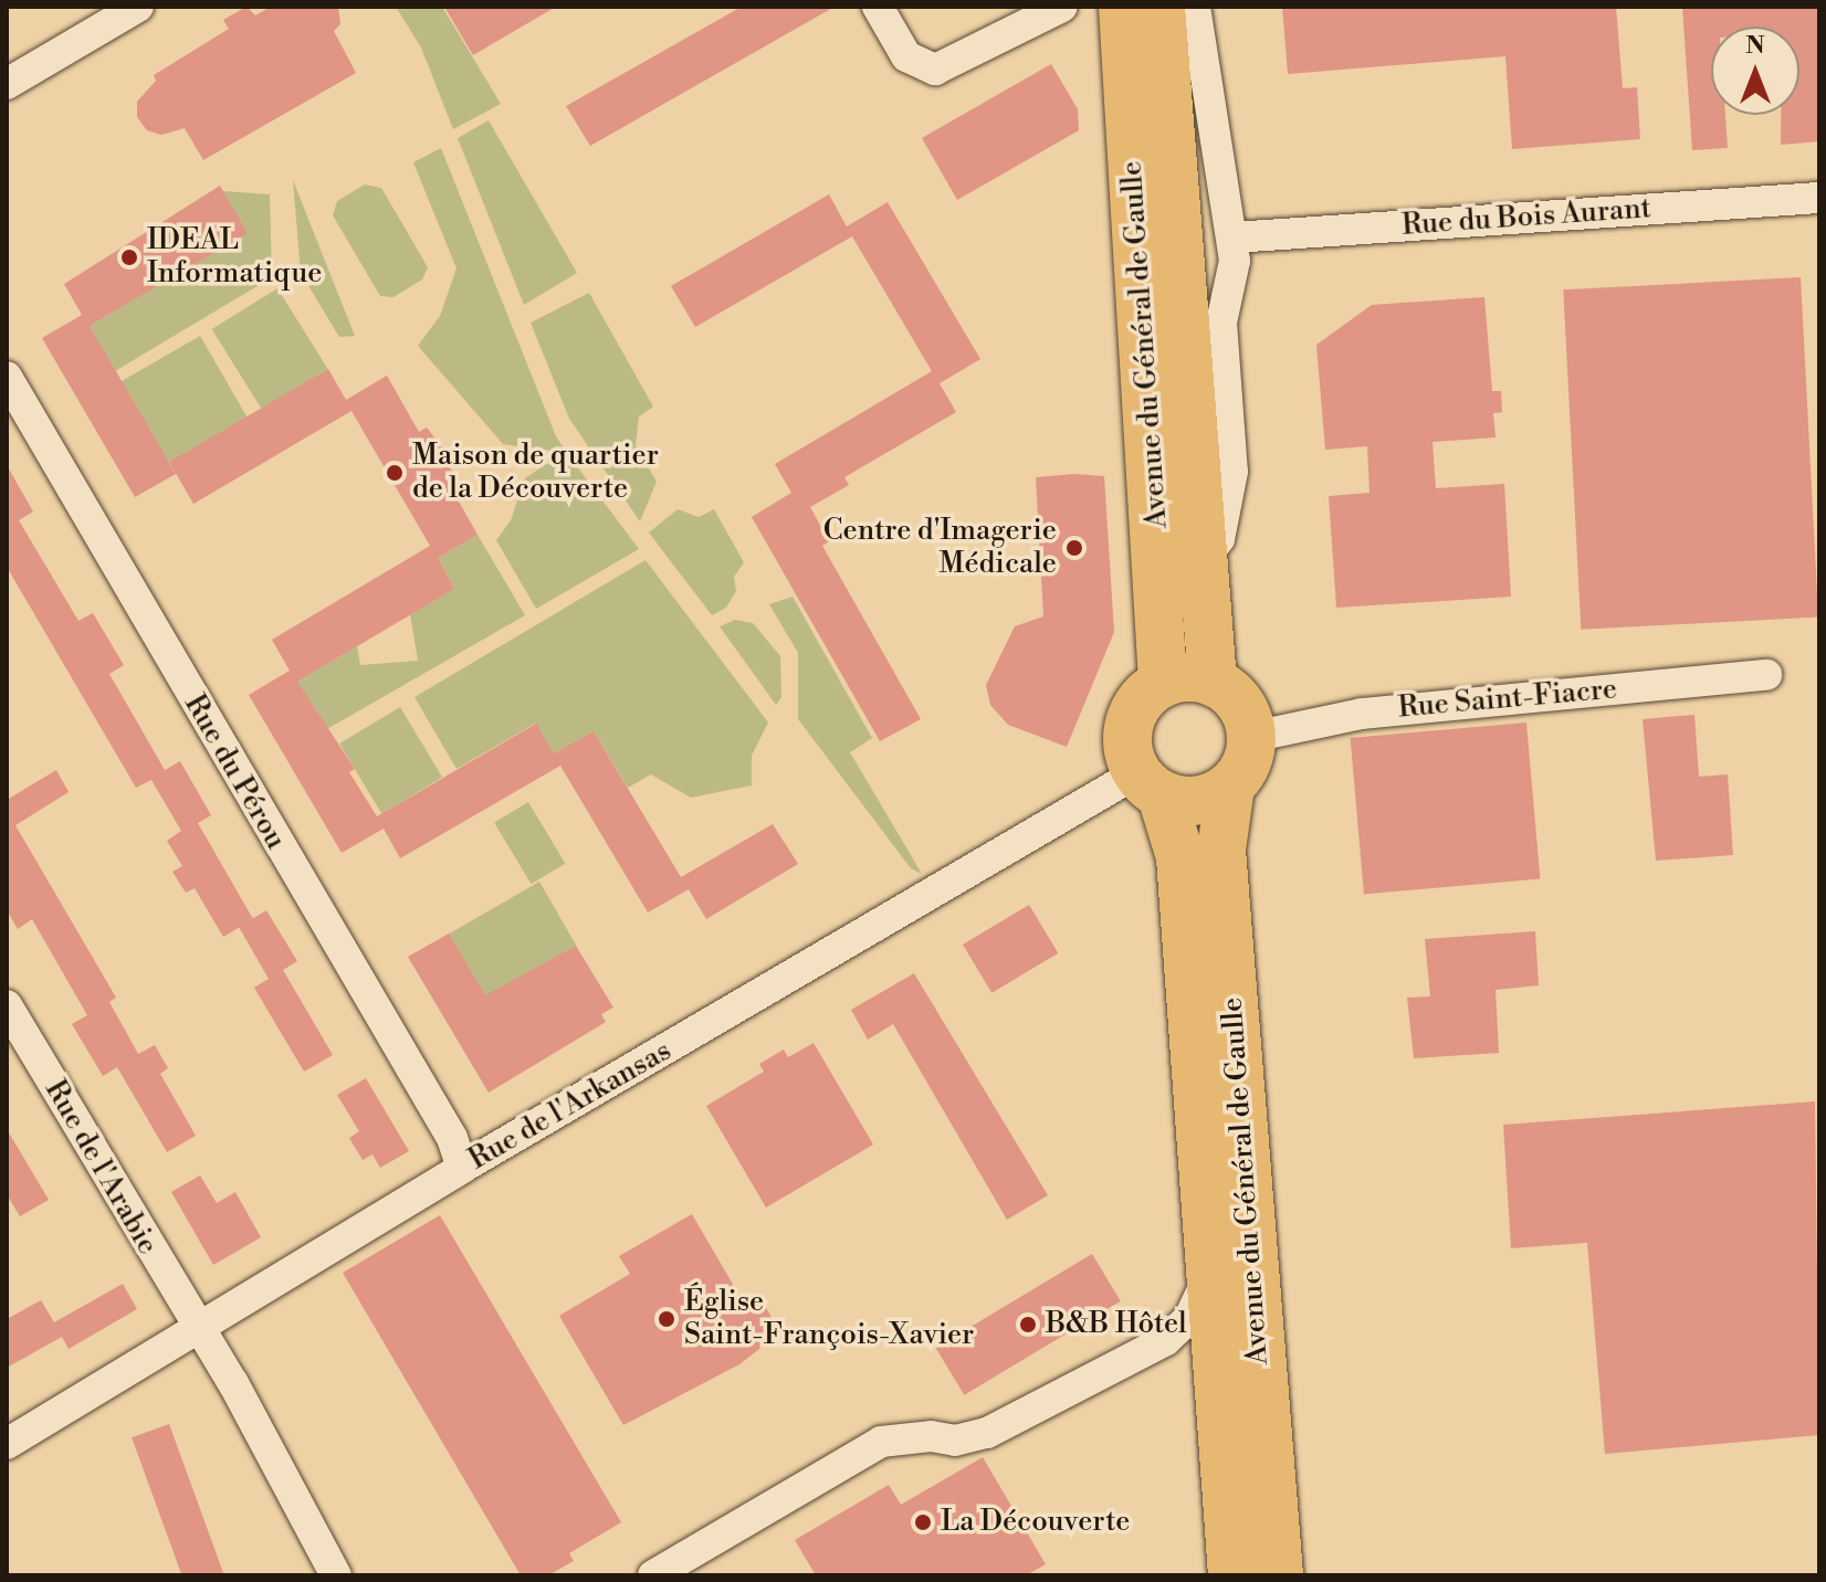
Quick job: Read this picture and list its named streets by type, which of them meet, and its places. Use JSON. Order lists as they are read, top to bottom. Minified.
{"streets":{"main road":["Avenue du Général de Gaulle"],"street":["Rue du Bois Aurant","Rue Saint-Fiacre","Rue du Pérou","Rue de l'Arkansas","Rue de l'Arabie"]},"crossings":[["Avenue du Général de Gaulle","Rue Saint-Fiacre"],["Avenue du Général de Gaulle","Rue de l'Arkansas"],["Rue Saint-Fiacre","Rue de l'Arkansas"],["Rue du Pérou","Rue de l'Arkansas"],["Rue de l'Arkansas","Rue de l'Arabie"]],"places":["IDEAL Informatique","Maison de quartier de la Découverte","Centre d'Imagerie Médicale","Église Saint-François-Xavier","B&B Hôtel","La Découverte"],"north":"top"}
